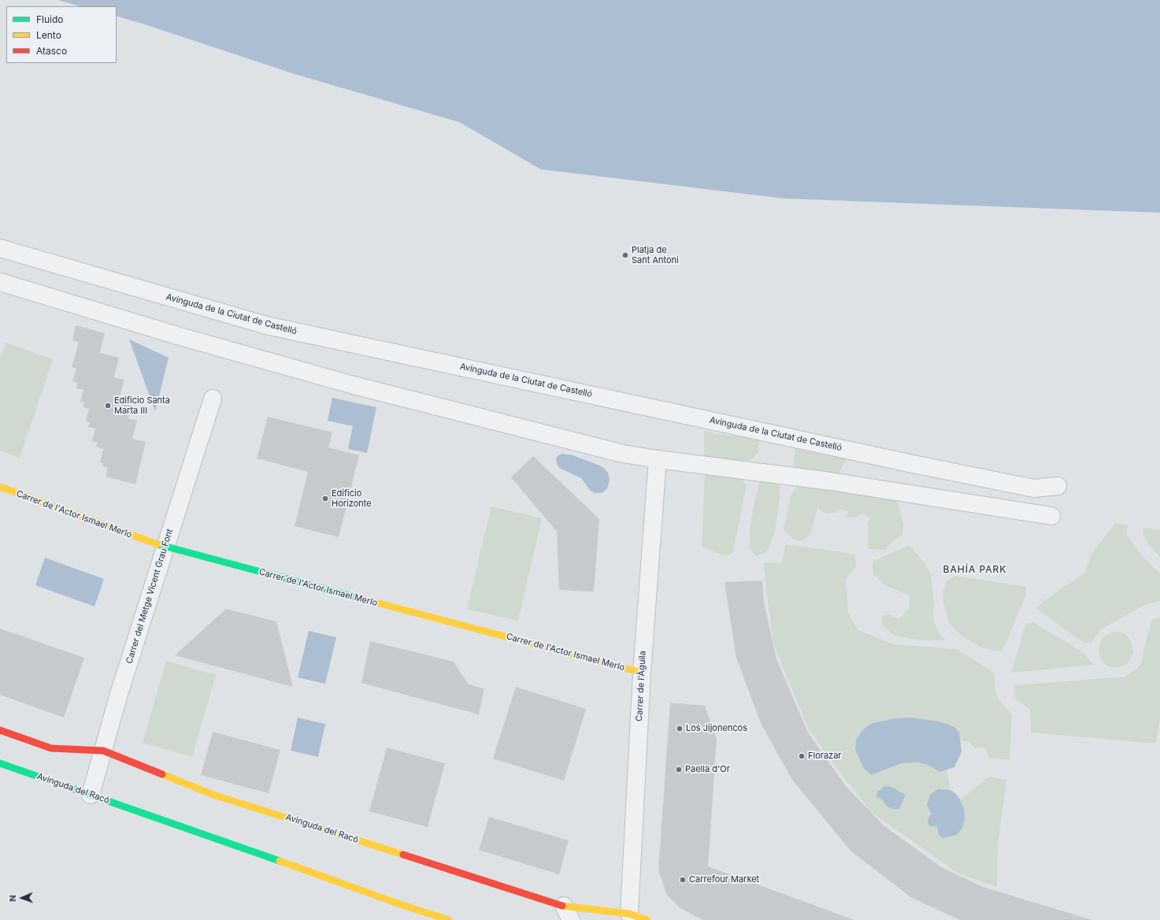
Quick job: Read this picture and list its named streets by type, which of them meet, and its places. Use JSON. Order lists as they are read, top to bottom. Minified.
{"streets":{"street":["Avinguda de la Ciutat de Castelló","Carrer de l'Actor Ismael Merlo","Carrer del Metge Vicent Grau Font","Carrer de l'Àguila","Avinguda del Racó"]},"crossings":[["Carrer de l'Actor Ismael Merlo","Carrer del Metge Vicent Grau Font"],["Carrer de l'Actor Ismael Merlo","Carrer de l'Àguila"],["Carrer del Metge Vicent Grau Font","Avinguda del Racó"],["Carrer de l'Àguila","Avinguda del Racó"]],"districts":["BAHÍA PARK"],"places":["Platja de Sant Antoni","Edificio Santa Marta III","Edificio Horizonte","Los Jijonencos","Florazar","Paella d'Or","Carrefour Market"],"legend":["Fluido","Lento","Atasco"],"north":"left"}
